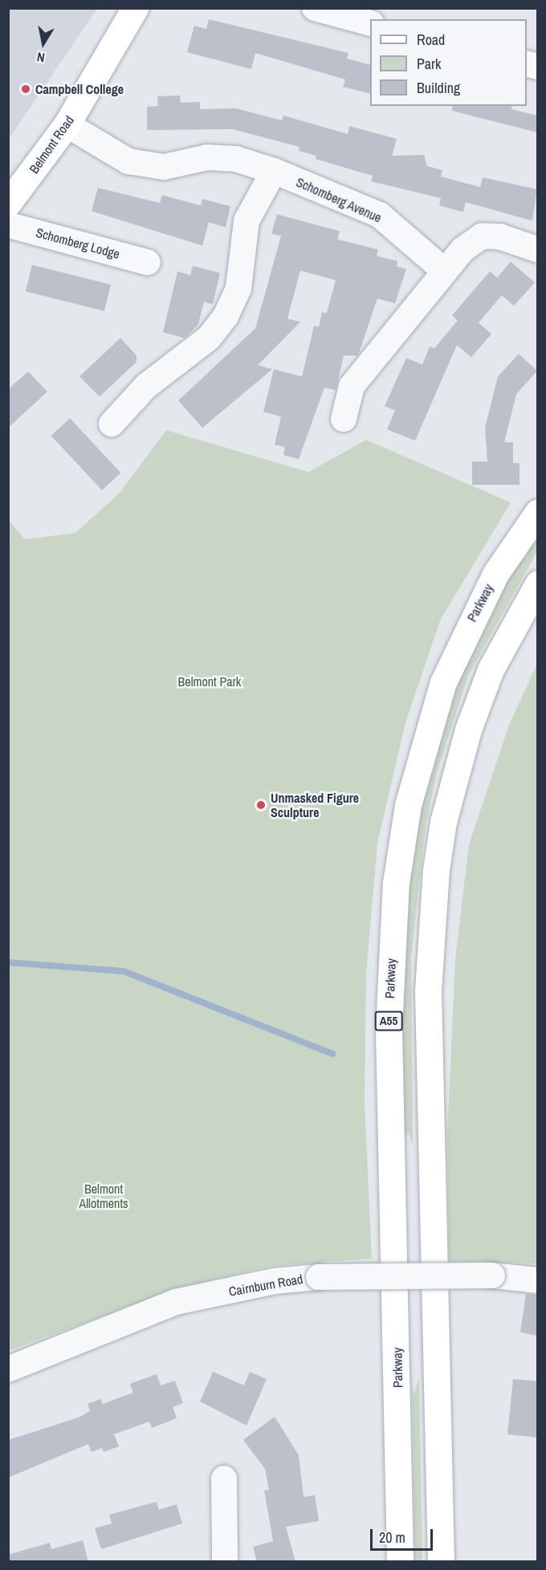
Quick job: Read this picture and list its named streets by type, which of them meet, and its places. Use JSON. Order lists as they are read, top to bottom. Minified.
{"streets":{"main road":["Belmont Road","Parkway","A55"],"street":["Schomberg Avenue","Schomberg Lodge","Cairnburn Road"]},"crossings":[["Belmont Road","Schomberg Avenue"]],"parks":["Belmont Park","Belmont Allotments"],"places":["Campbell College","Unmasked Figure Sculpture"],"legend":["Road","Park","Building"],"scale_bar":"20 m","north":"bottom"}
